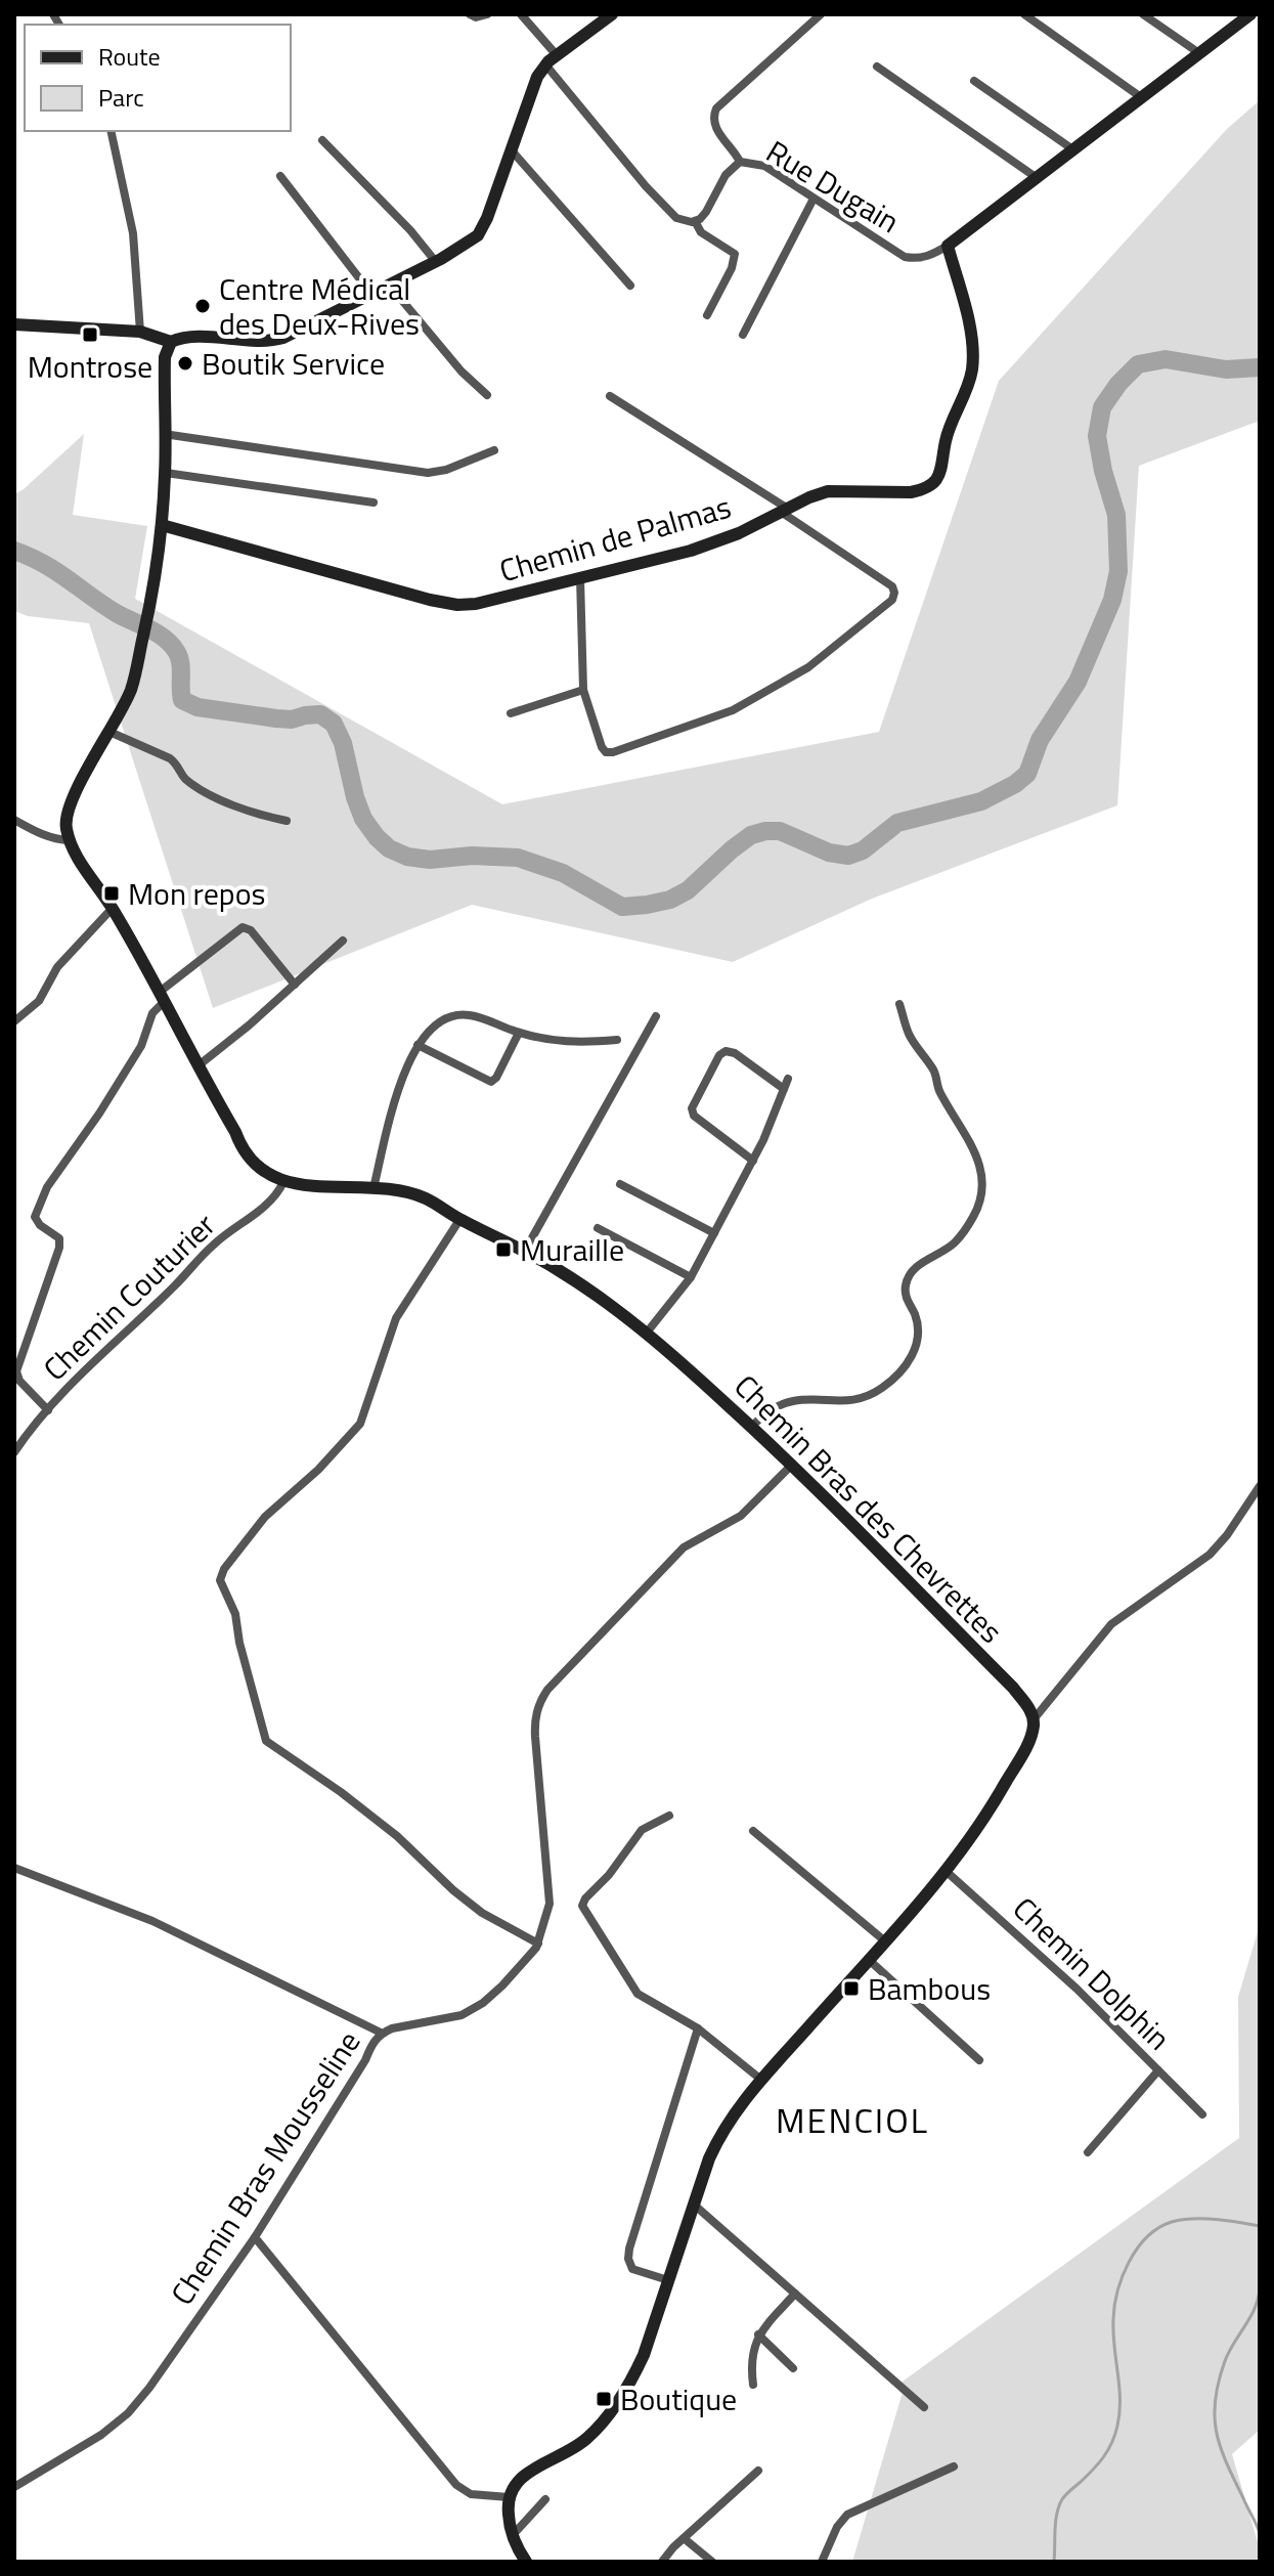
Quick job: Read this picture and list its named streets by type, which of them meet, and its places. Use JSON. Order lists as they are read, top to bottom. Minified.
{"streets":{"main road":["Chemin de Palmas","Chemin Bras des Chevrettes"],"street":["Rue Dugain","Chemin Couturier","Chemin Dolphin","Chemin Bras Mousseline"]},"crossings":[["Rue Dugain","Chemin de Palmas"],["Chemin Couturier","Chemin Bras des Chevrettes"],["Chemin Bras des Chevrettes","Chemin Bras Mousseline"]],"districts":["MENCIOL"],"places":{"other":["Centre Médical des Deux-Rives","Boutik Service"],"transit":["Montrose","Mon repos","Muraille","Bambous","Boutique"]},"legend":["Route","Parc"]}
